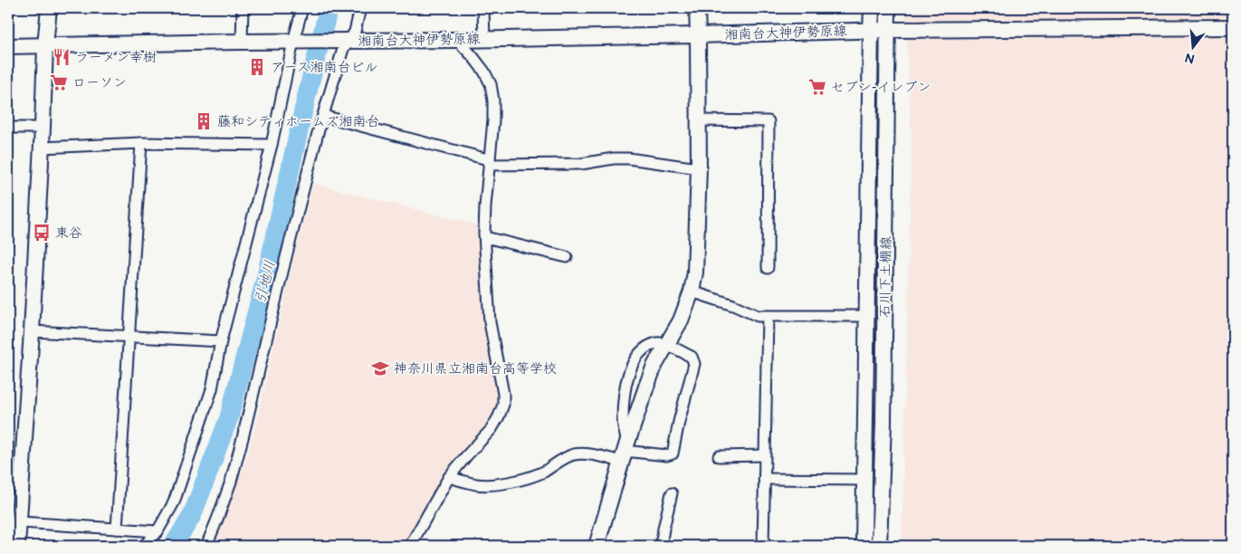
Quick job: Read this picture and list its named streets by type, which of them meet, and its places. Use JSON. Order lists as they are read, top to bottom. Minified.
{"streets":{"street":["湘南台大神伊勢原線","石川下土棚線"]},"crossings":[["湘南台大神伊勢原線","石川下土棚線"]],"water":["引地川"],"places":{"restaurant":["ラーメン幸樹"],"building":["アース湘南台ビル","藤和シティホームズ湘南台"],"supermarket":["ローソン","セブン-イレブン"],"bus stop":["東谷"],"school or university":["神奈川県立湘南台高等学校"]},"north":"bottom"}
